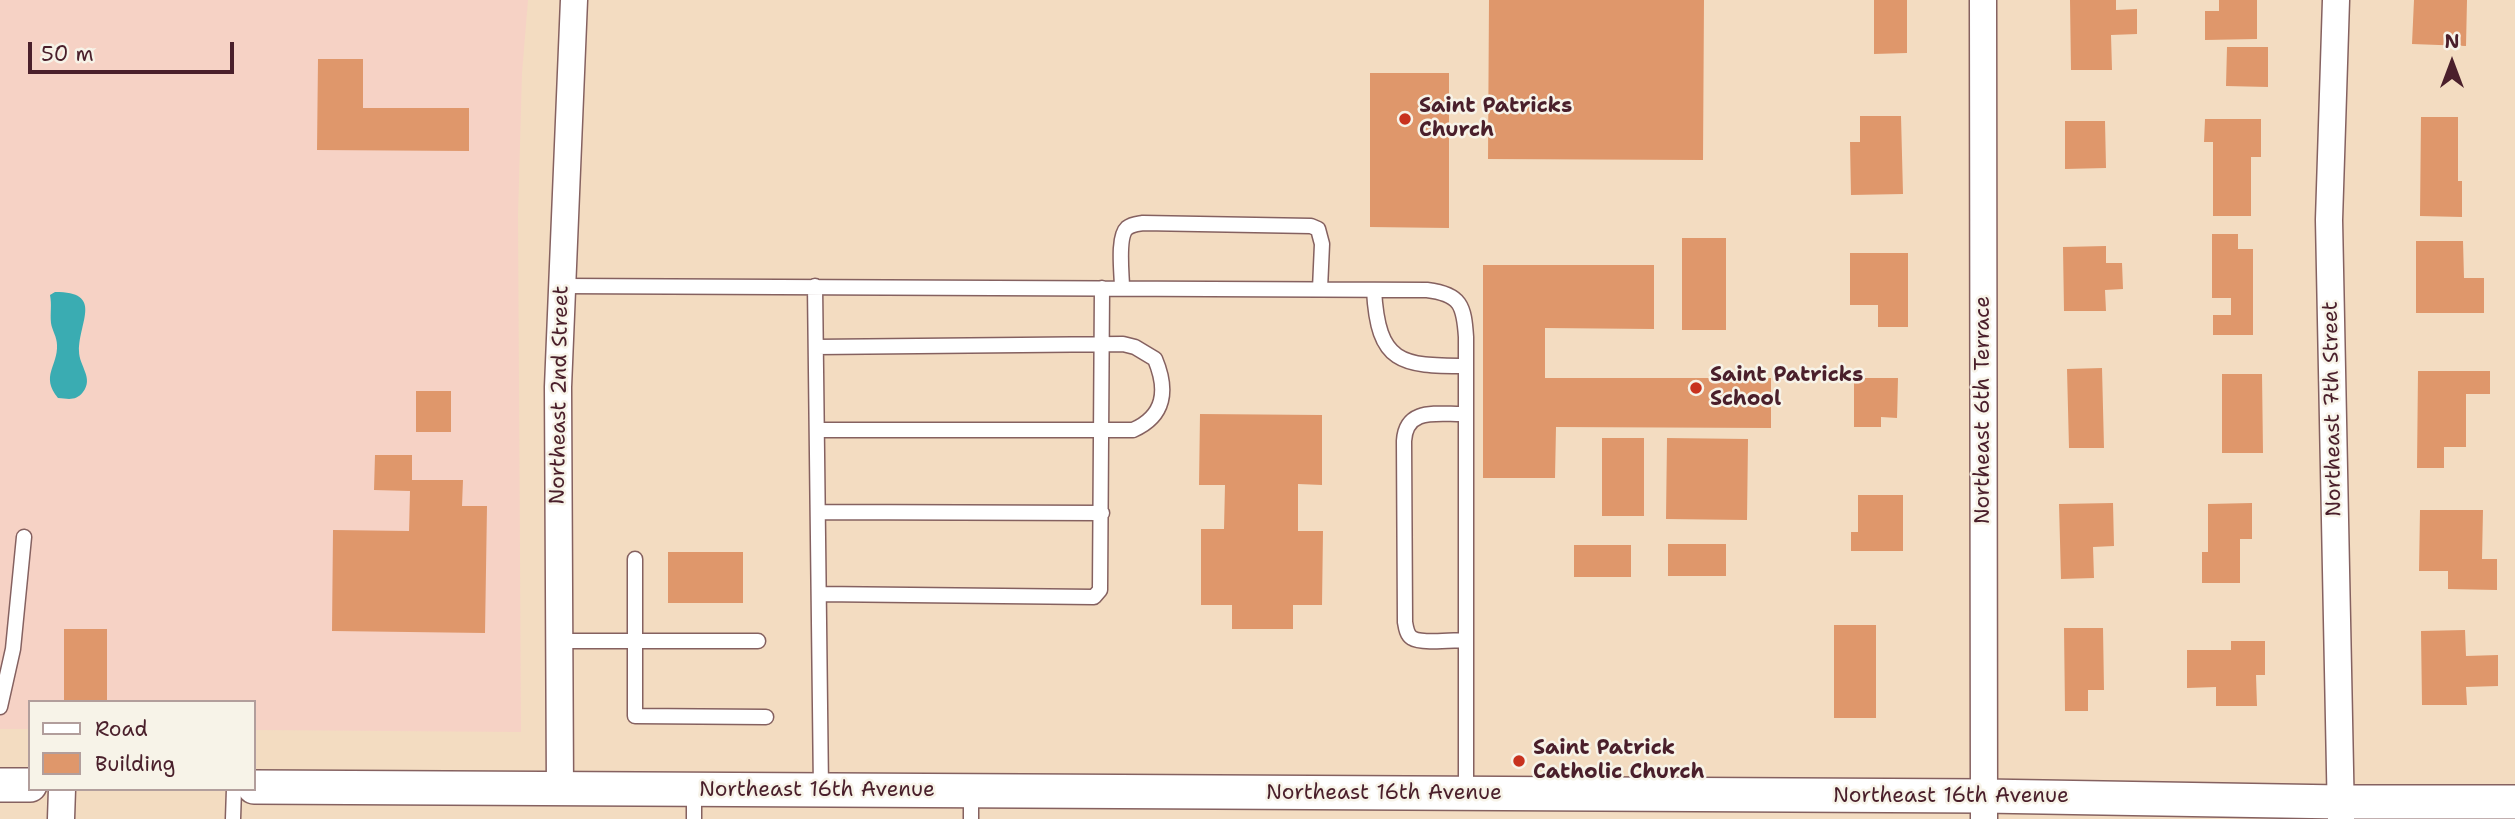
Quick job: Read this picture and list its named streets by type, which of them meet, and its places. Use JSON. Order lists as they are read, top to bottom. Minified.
{"streets":{"street":["Northeast 2nd Street","Northeast 7th Street","Northeast 6th Terrace","Northeast 16th Avenue"]},"crossings":[["Northeast 2nd Street","Northeast 16th Avenue"],["Northeast 7th Street","Northeast 16th Avenue"],["Northeast 6th Terrace","Northeast 16th Avenue"]],"places":["Saint Patricks Church","Saint Patricks School","Saint Patrick Catholic Church"],"legend":["Road","Building"],"scale_bar":"50 m","north":"top"}
